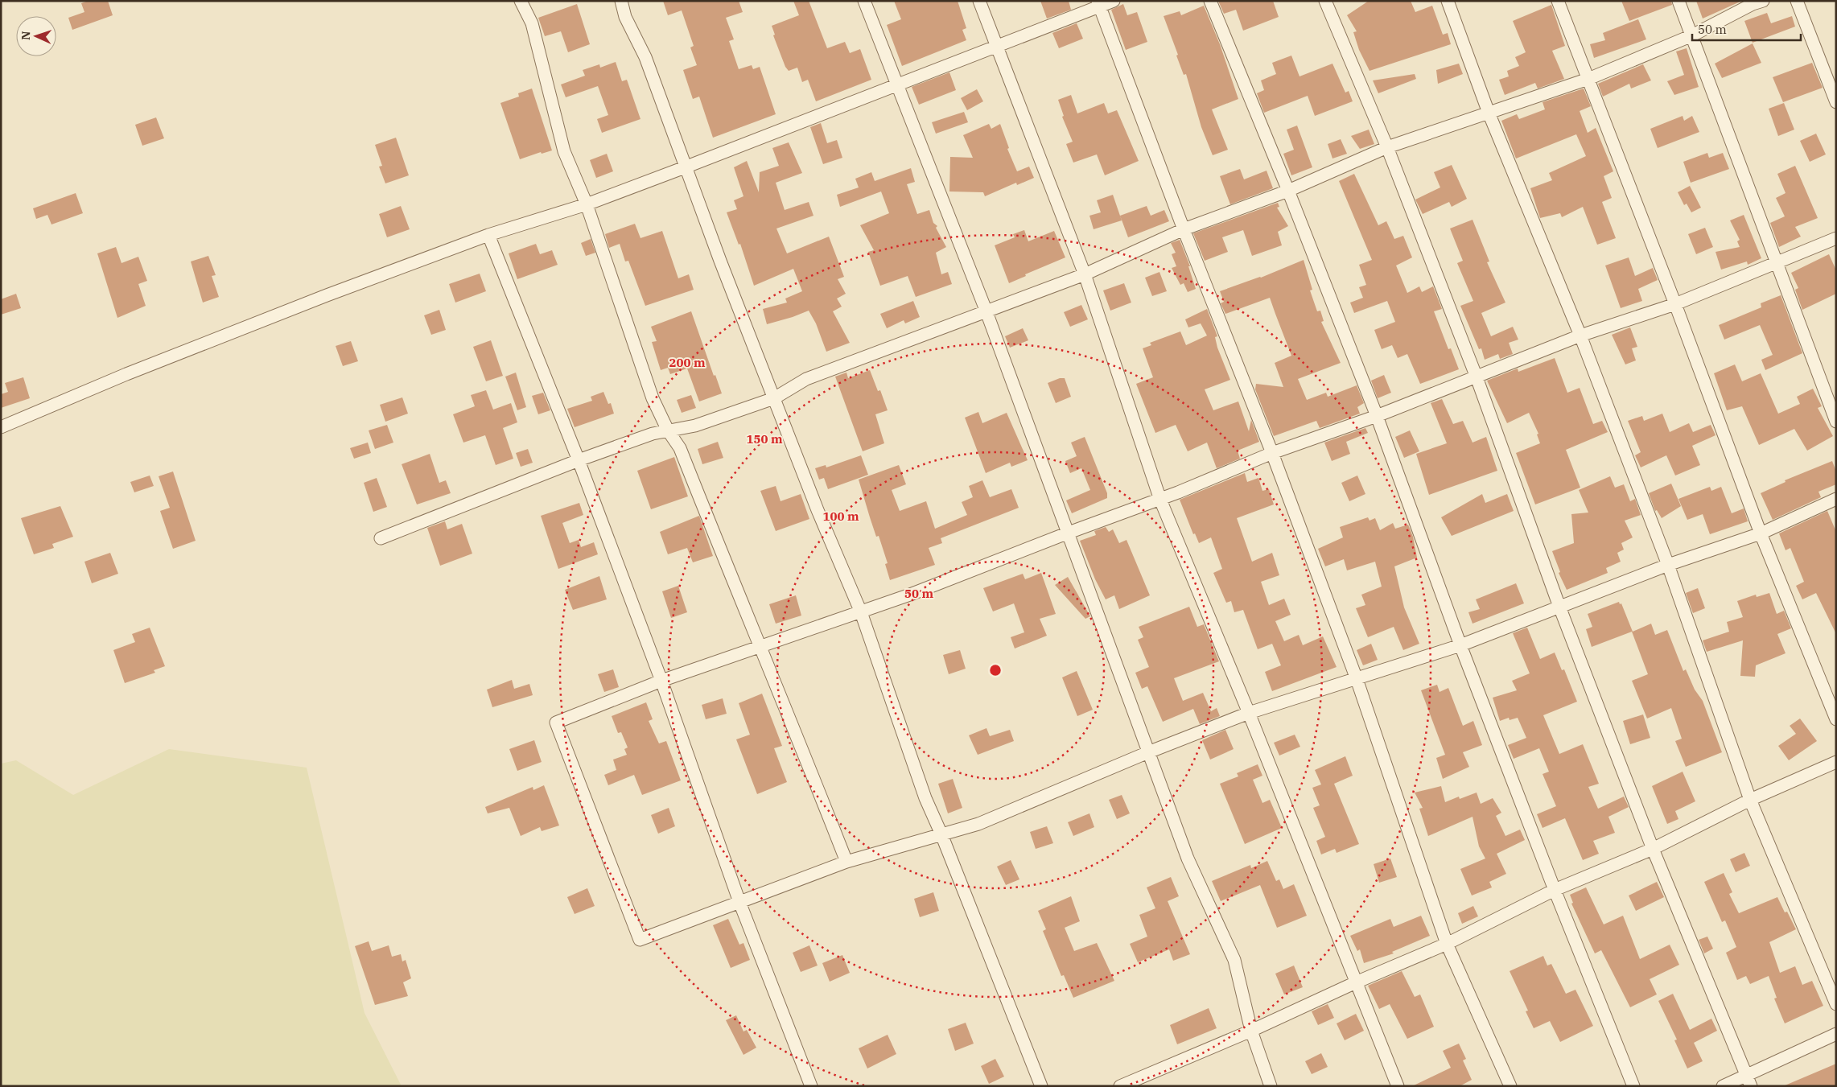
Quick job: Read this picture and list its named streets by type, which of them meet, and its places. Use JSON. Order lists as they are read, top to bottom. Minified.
{"scale_bar":"50 m","north":"left","rings":["200 m","150 m","100 m","50 m"]}
